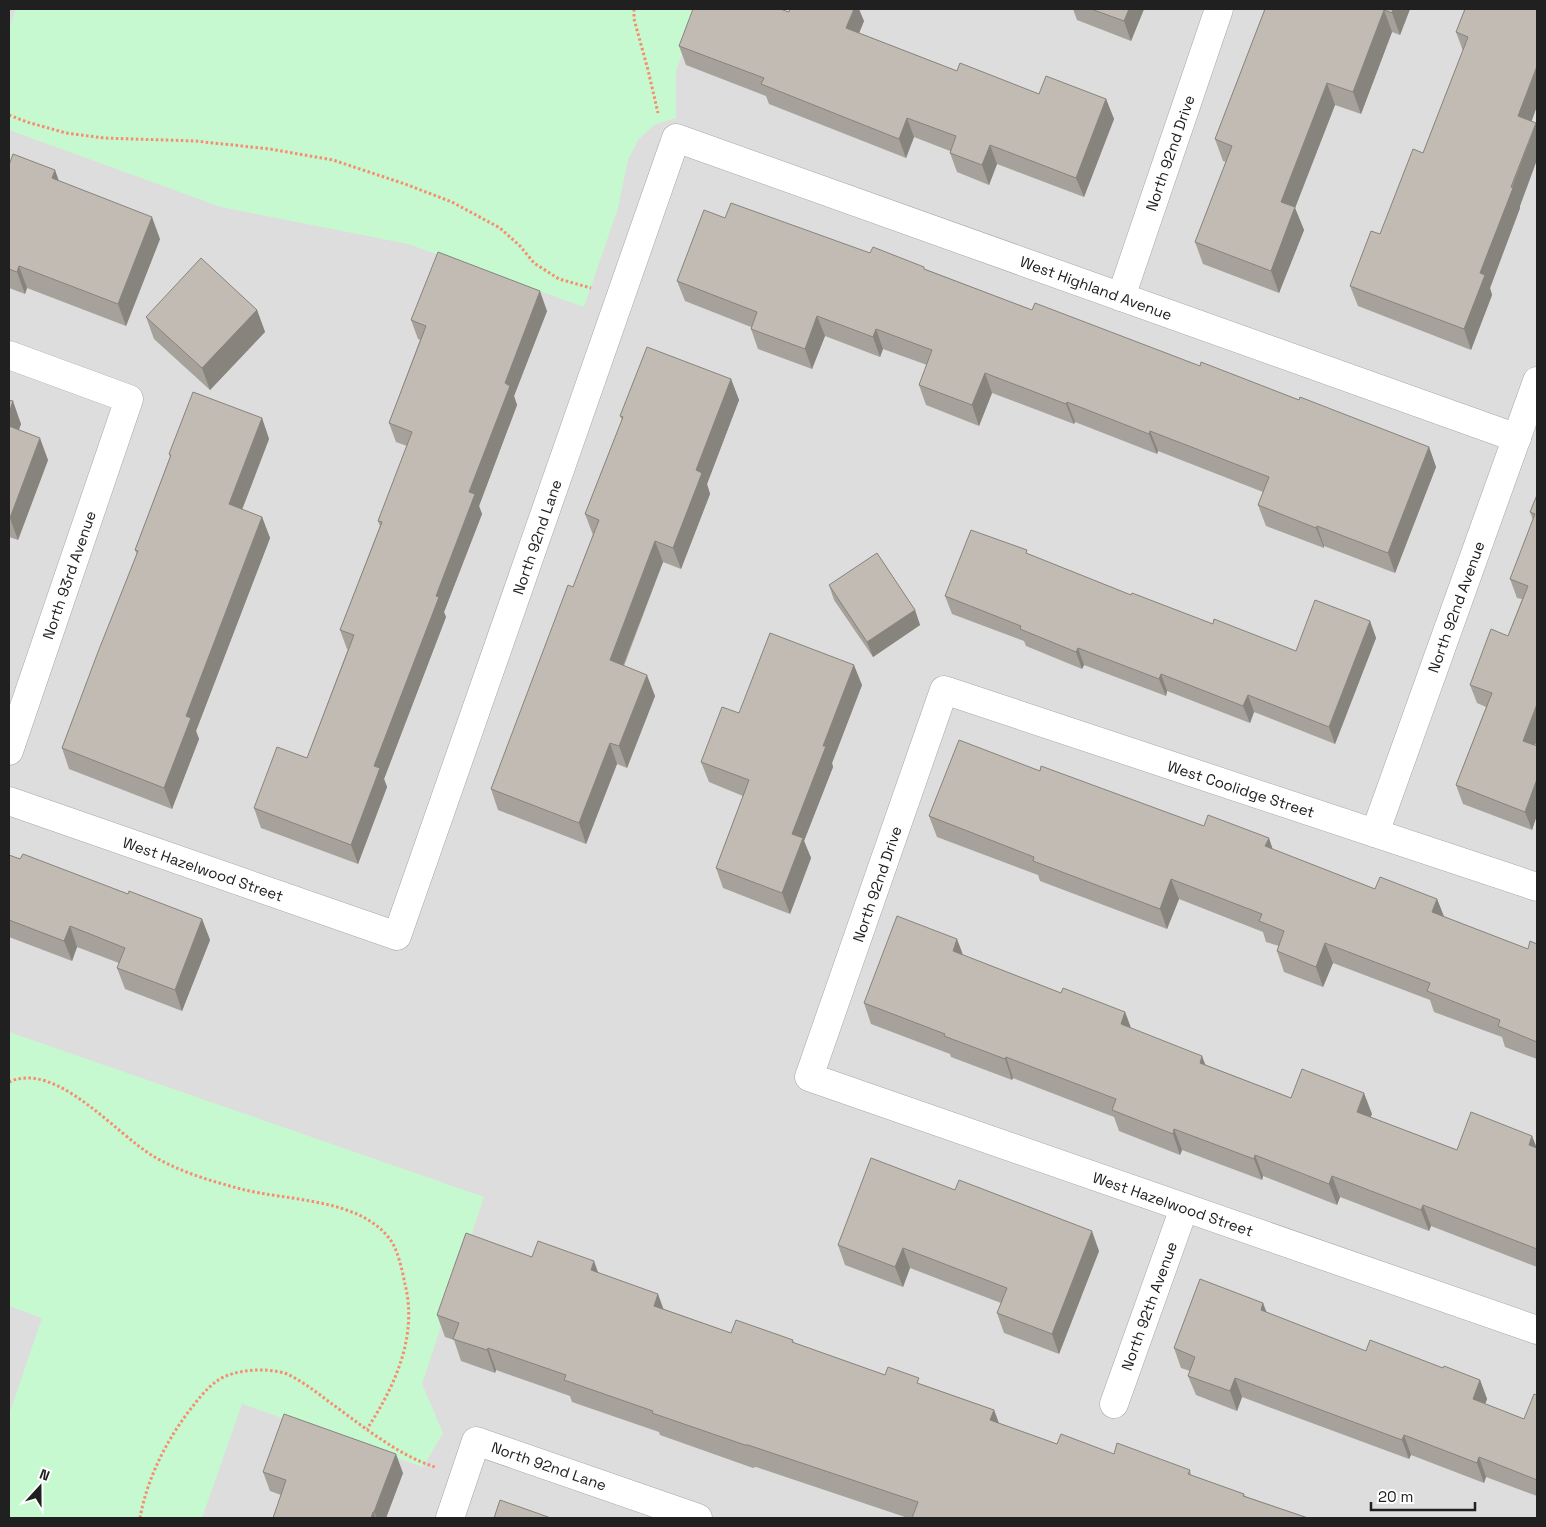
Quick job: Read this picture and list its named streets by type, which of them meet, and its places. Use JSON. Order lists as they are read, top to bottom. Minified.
{"streets":{"street":["North 92nd Drive","West Highland Avenue","North 92nd Lane","North 93rd Avenue","North 92nd Avenue","West Coolidge Street","West Hazelwood Street","North 92th Avenue"]},"crossings":[["North 92nd Drive","West Highland Avenue"],["North 92nd Drive","West Coolidge Street"],["North 92nd Drive","West Hazelwood Street"],["West Highland Avenue","North 92nd Lane"],["West Highland Avenue","North 92nd Avenue"],["North 92nd Lane","West Hazelwood Street"],["North 92nd Avenue","West Coolidge Street"],["West Hazelwood Street","North 92th Avenue"]],"scale_bar":"20 m","north":"top"}
